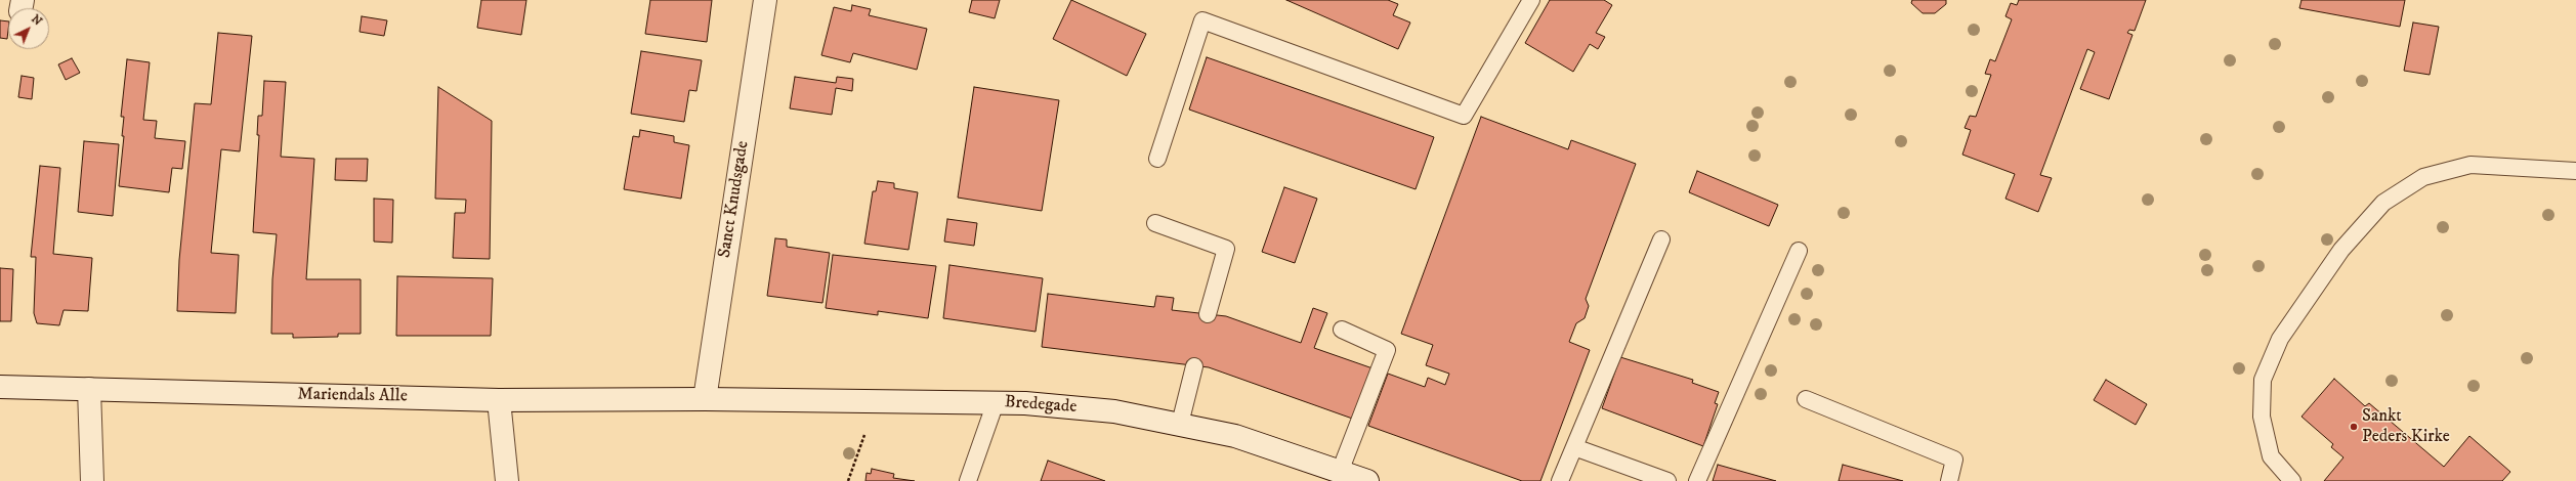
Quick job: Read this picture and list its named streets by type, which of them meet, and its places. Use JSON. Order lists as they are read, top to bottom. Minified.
{"streets":{"street":["Sanct Knudsgade","Mariendals Alle","Bredegade"]},"crossings":[["Sanct Knudsgade","Mariendals Alle"],["Sanct Knudsgade","Bredegade"],["Mariendals Alle","Bredegade"]],"places":["Sankt Peders Kirke"],"north":"top right"}
